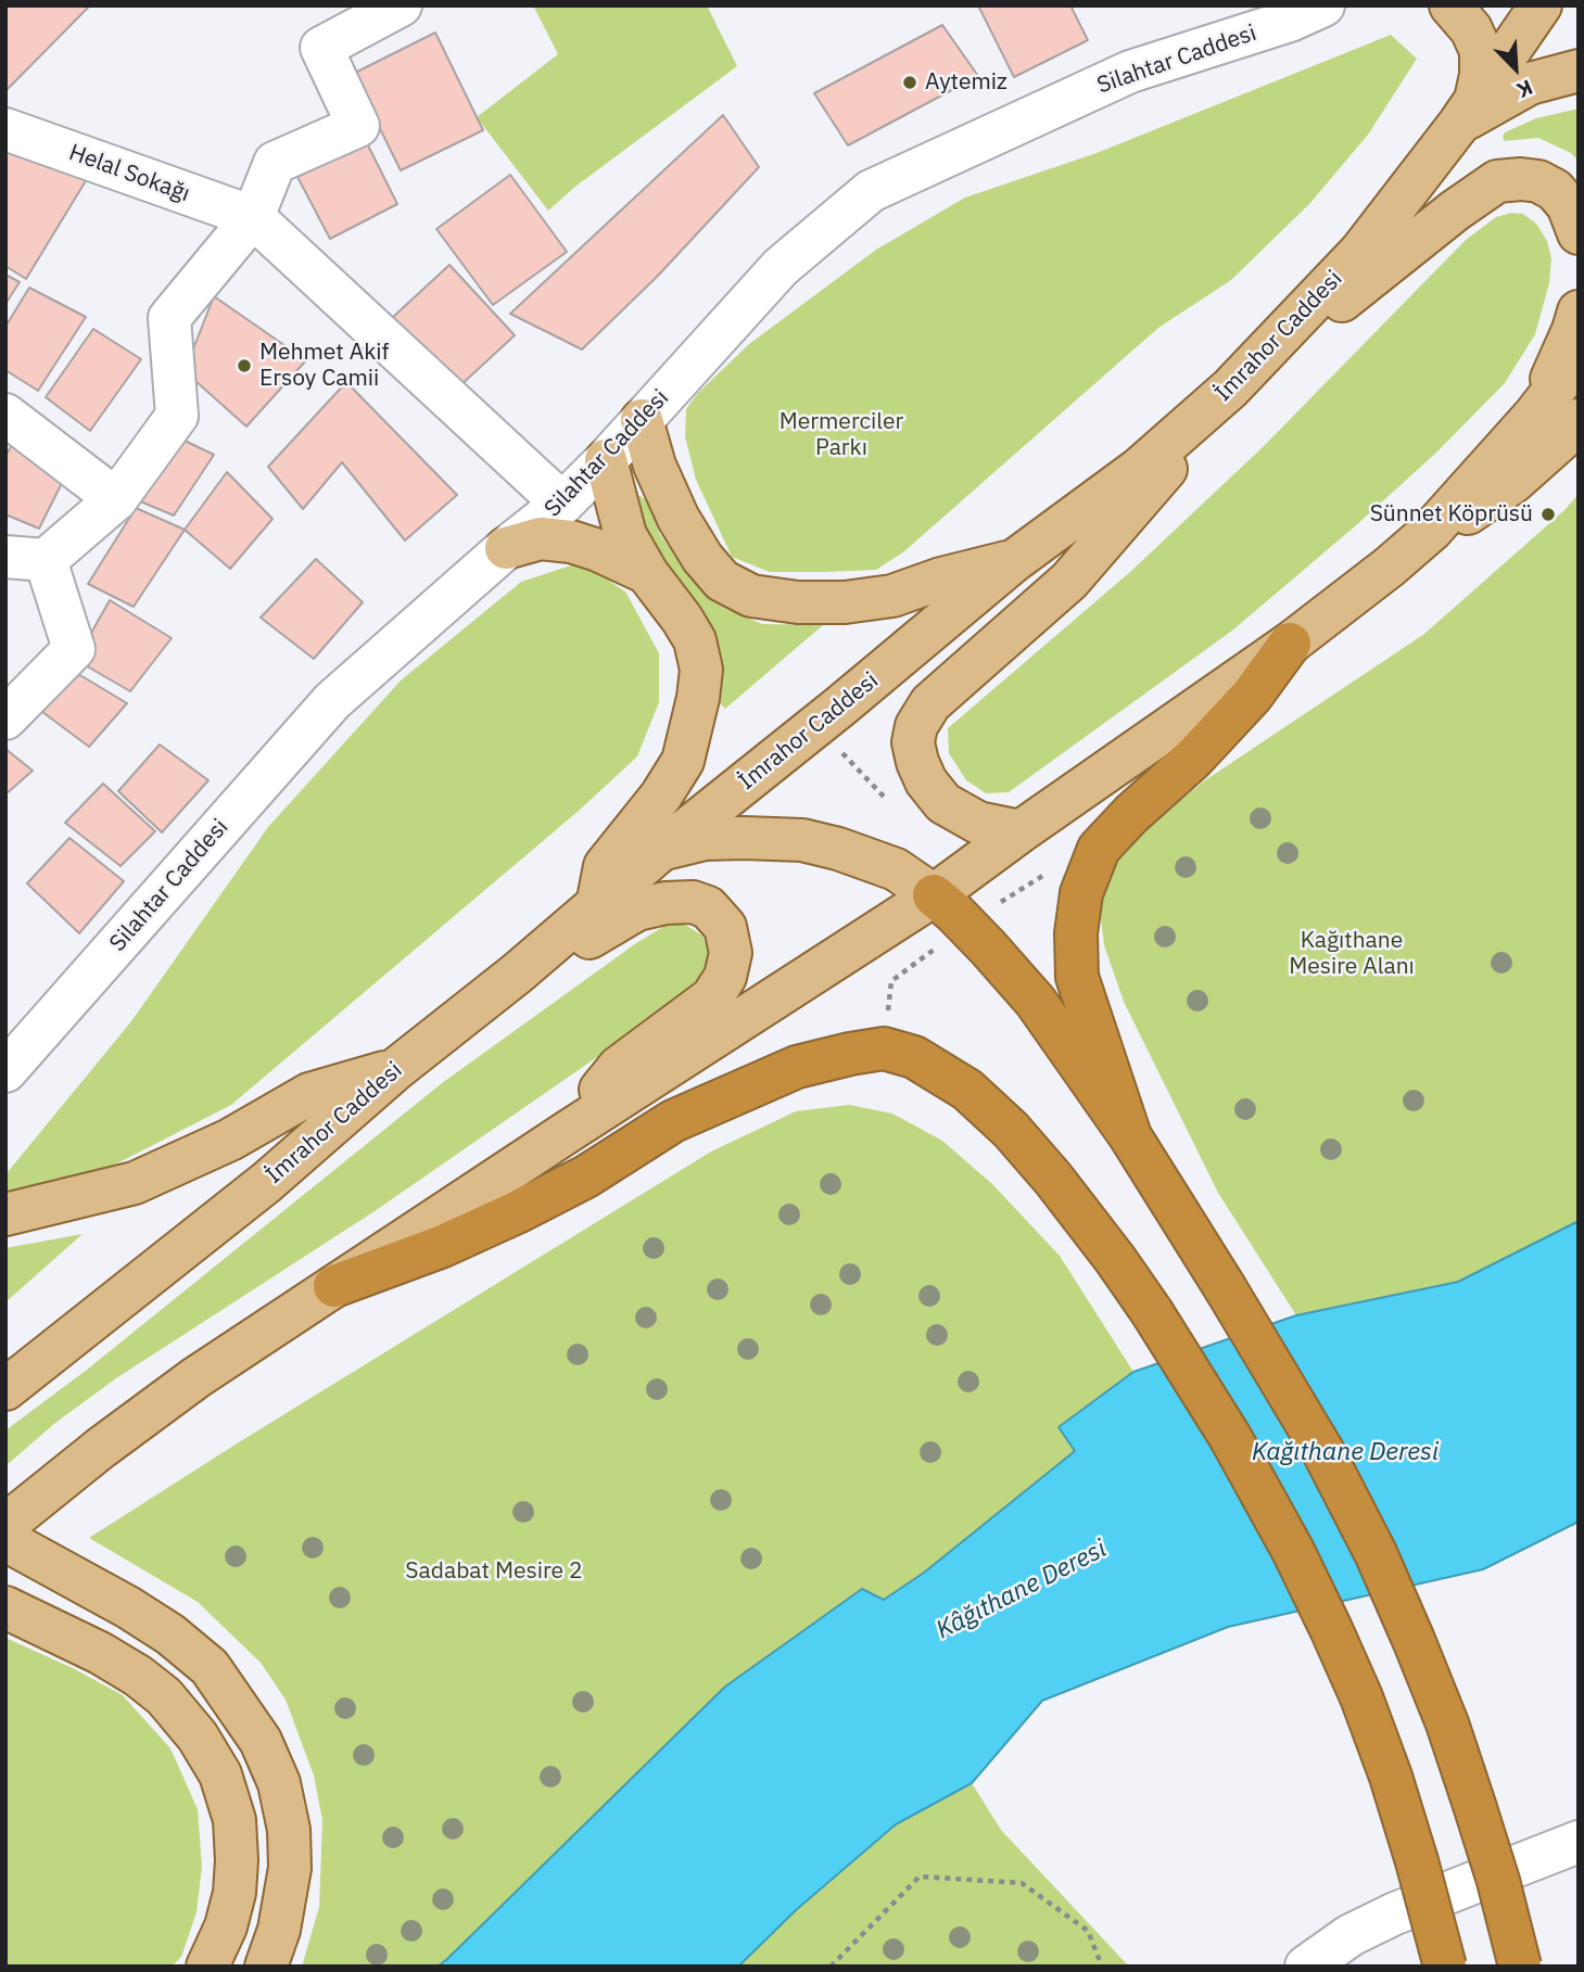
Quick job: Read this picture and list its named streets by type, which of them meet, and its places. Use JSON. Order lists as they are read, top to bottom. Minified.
{"streets":{"main road":["Silahtar Caddesi","Helal Sokağı","İmrahor Caddesi"]},"water":["Kağıthane Deresi","Kâğıthane Deresi"],"parks":["Mermerciler Parkı","Kağıthane Mesire Alanı","Sadabat Mesire 2"],"places":["Aytemiz","Mehmet Akif Ersoy Camii","Sünnet Köprüsü"],"north":"bottom right"}
